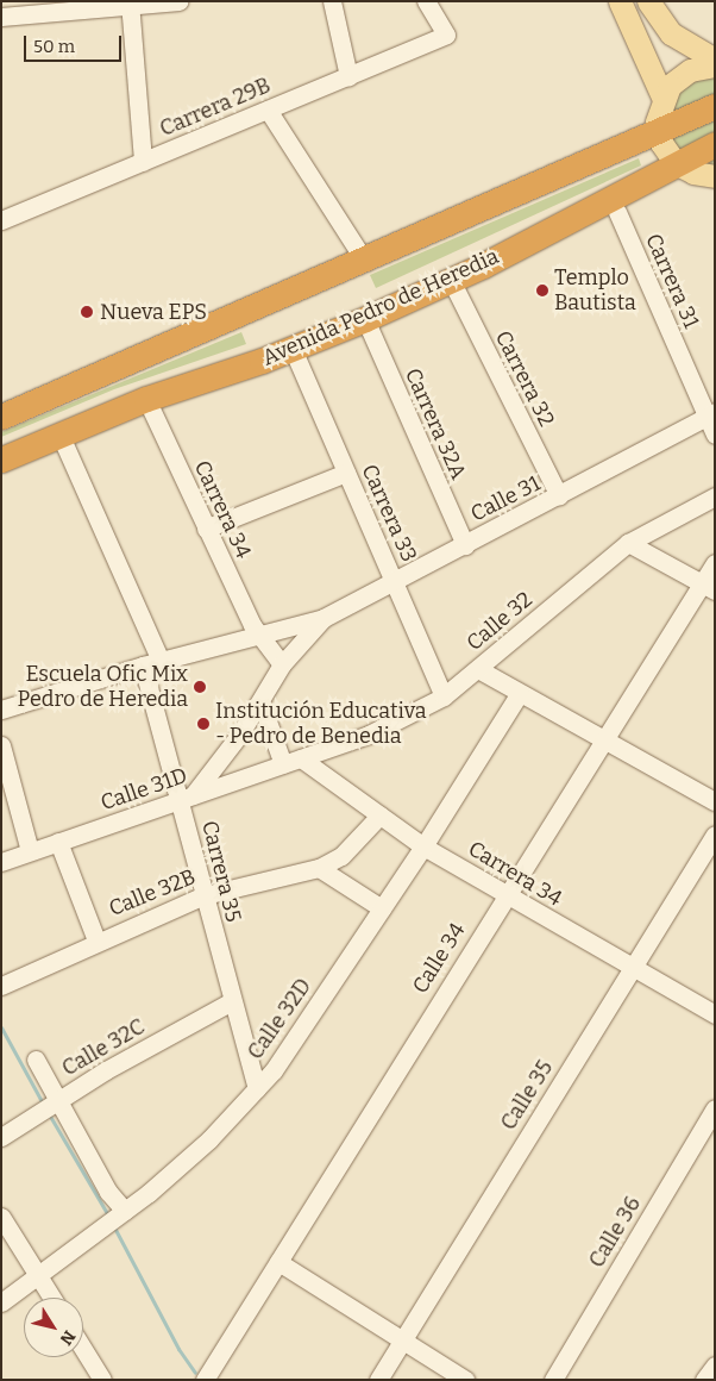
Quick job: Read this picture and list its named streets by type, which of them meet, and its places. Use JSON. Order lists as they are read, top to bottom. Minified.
{"streets":{"highway":["Avenida Pedro de Heredia"],"street":["Carrera 29B","Carrera 31","Carrera 32","Carrera 32A","Calle 31","Carrera 34","Carrera 33","Calle 32","Calle 31D","Carrera 35","Calle 32B","Calle 34","Calle 32D","Calle 32C","Calle 35","Calle 36"]},"crossings":[["Carrera 31","Calle 31"],["Avenida Pedro de Heredia","Carrera 32"],["Avenida Pedro de Heredia","Carrera 32A"],["Avenida Pedro de Heredia","Carrera 34"],["Avenida Pedro de Heredia","Carrera 33"],["Carrera 32","Calle 31"],["Carrera 32A","Calle 31"],["Calle 31","Carrera 34"],["Calle 31","Carrera 33"],["Calle 31","Calle 31D"],["Calle 31","Carrera 35"],["Carrera 34","Calle 32"],["Carrera 34","Calle 31D"],["Carrera 34","Calle 32B"],["Carrera 34","Calle 34"],["Carrera 34","Calle 32D"],["Carrera 34","Calle 35"],["Carrera 33","Calle 32"],["Calle 32","Calle 31D"],["Calle 31D","Carrera 35"],["Carrera 35","Calle 32B"],["Carrera 35","Calle 32D"],["Carrera 35","Calle 32C"]],"places":["Templo Bautista","Nueva EPS","Escuela Ofic Mix Pedro de Heredia","Institución Educativa - Pedro de Benedia"],"scale_bar":"50 m","north":"bottom right"}
